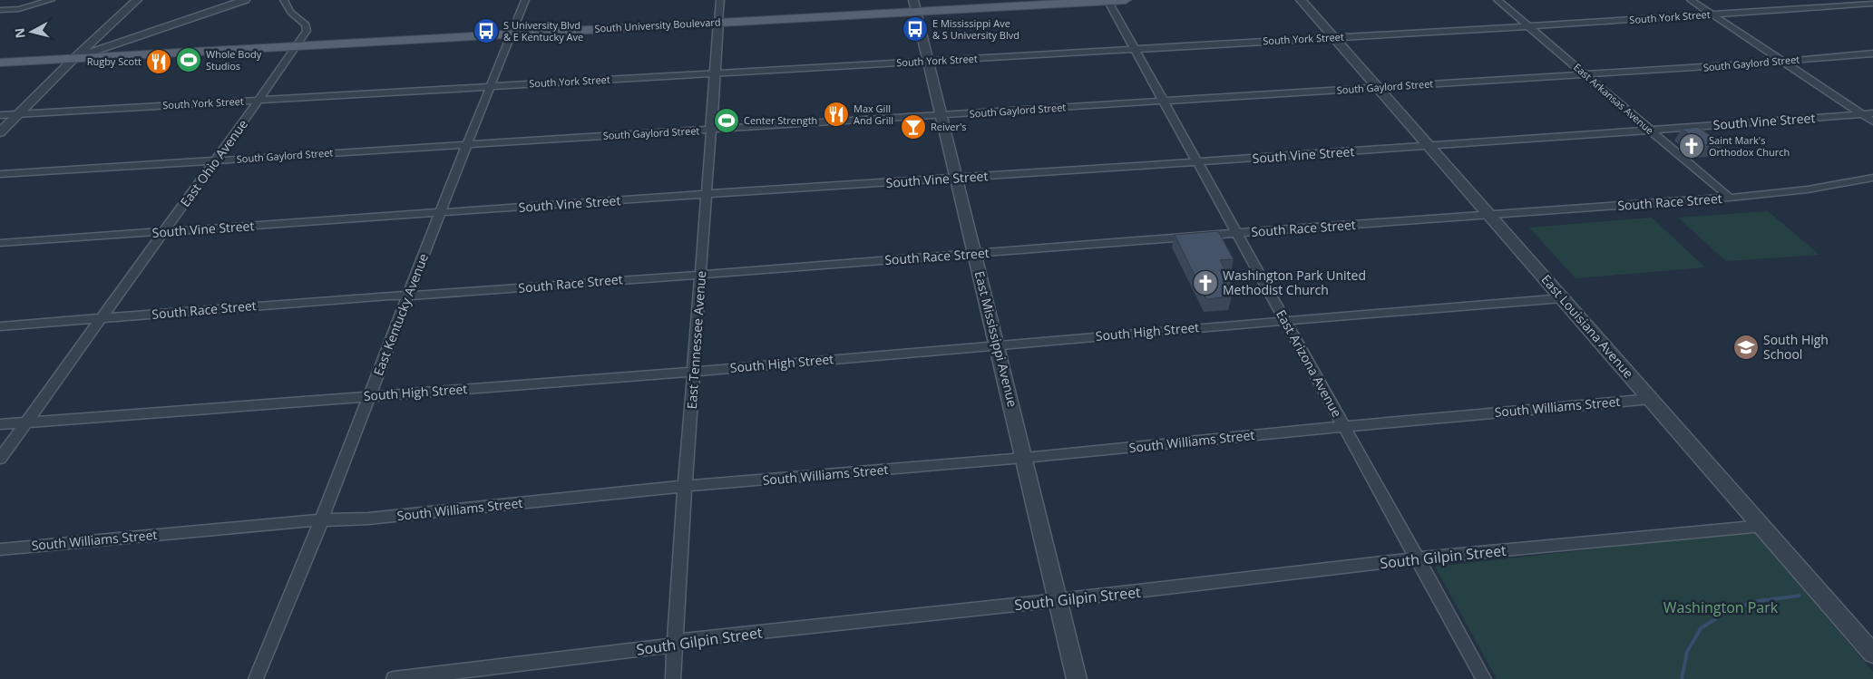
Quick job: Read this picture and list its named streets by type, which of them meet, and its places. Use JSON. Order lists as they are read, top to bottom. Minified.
{"streets":{"main road":["South University Boulevard"],"street":["South York Street","South Gaylord Street","East Arkansas Avenue","South Vine Street","East Ohio Avenue","South Race Street","East Kentucky Avenue","East Louisiana Avenue","South High Street","East Mississippi Avenue","East Tennessee Avenue","East Arizona Avenue","South Williams Street","South Gilpin Street"]},"crossings":[["South York Street","East Arkansas Avenue"],["South York Street","East Ohio Avenue"],["South York Street","East Kentucky Avenue"],["South York Street","East Louisiana Avenue"],["South York Street","East Mississippi Avenue"],["South York Street","East Tennessee Avenue"],["South York Street","East Arizona Avenue"],["South University Boulevard","East Ohio Avenue"],["South University Boulevard","East Kentucky Avenue"],["South University Boulevard","East Mississippi Avenue"],["South University Boulevard","East Tennessee Avenue"],["South University Boulevard","East Arizona Avenue"],["South Gaylord Street","East Arkansas Avenue"],["South Gaylord Street","East Ohio Avenue"],["South Gaylord Street","East Kentucky Avenue"],["South Gaylord Street","East Louisiana Avenue"],["South Gaylord Street","East Mississippi Avenue"],["South Gaylord Street","East Tennessee Avenue"],["South Gaylord Street","East Arizona Avenue"],["East Arkansas Avenue","South Vine Street"],["East Arkansas Avenue","South Race Street"],["South Vine Street","East Ohio Avenue"],["South Vine Street","East Kentucky Avenue"],["South Vine Street","East Louisiana Avenue"],["South Vine Street","East Mississippi Avenue"],["South Vine Street","East Tennessee Avenue"],["South Vine Street","East Arizona Avenue"],["East Ohio Avenue","South Race Street"],["East Ohio Avenue","South High Street"],["South Race Street","East Kentucky Avenue"],["South Race Street","East Louisiana Avenue"],["South Race Street","East Mississippi Avenue"],["South Race Street","East Tennessee Avenue"],["South Race Street","East Arizona Avenue"],["East Kentucky Avenue","South High Street"],["East Kentucky Avenue","South Williams Street"],["East Louisiana Avenue","South High Street"],["East Louisiana Avenue","South Williams Street"],["East Louisiana Avenue","South Gilpin Street"],["South High Street","East Mississippi Avenue"],["South High Street","East Tennessee Avenue"],["South High Street","East Arizona Avenue"],["East Mississippi Avenue","South Williams Street"],["East Mississippi Avenue","South Gilpin Street"],["East Tennessee Avenue","South Williams Street"],["East Tennessee Avenue","South Gilpin Street"],["East Arizona Avenue","South Williams Street"],["East Arizona Avenue","South Gilpin Street"]],"parks":["Washington Park"],"places":{"bus stop":["E Mississippi Ave & S University Blvd","S University Blvd & E Kentucky Ave"],"sports":["Whole Body Studios","Center Strength"],"restaurant":["Rugby Scott","Max Gill And Grill"],"bar":["Reiver's"],"church":["Saint Mark's Orthodox Church","Washington Park United Methodist Church"],"school or university":["South High School"]},"north":"left"}
